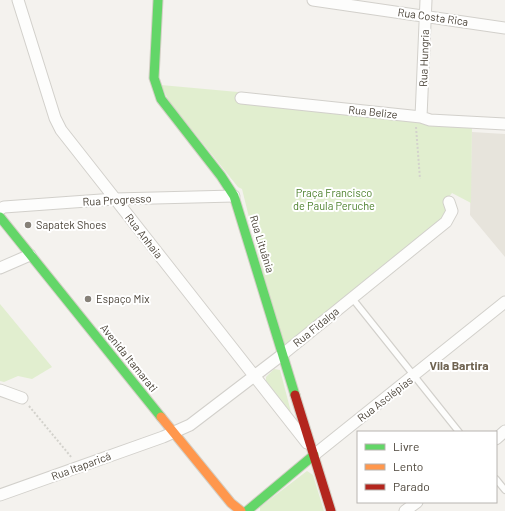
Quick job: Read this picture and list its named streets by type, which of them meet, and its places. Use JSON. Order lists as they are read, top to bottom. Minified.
{"streets":{"street":["Rua Costa Rica","Rua Hungria","Rua Belize","Rua Progresso","Rua Anhaia","Rua Lituânia","Rua Fidalga","Avenida Itamarati","Rua Asclépias","Rua Itaparicá"]},"crossings":[["Rua Costa Rica","Rua Hungria"],["Rua Hungria","Rua Belize"],["Rua Progresso","Rua Anhaia"],["Rua Progresso","Rua Lituânia"],["Rua Anhaia","Rua Lituânia"],["Rua Anhaia","Rua Fidalga"],["Rua Anhaia","Rua Asclépias"],["Rua Lituânia","Rua Fidalga"],["Rua Lituânia","Rua Asclépias"],["Rua Fidalga","Avenida Itamarati"],["Rua Fidalga","Rua Itaparicá"]],"districts":["Vila Bartira"],"parks":["Praça Francisco de Paula Peruche"],"places":["Sapatek Shoes","Espaço Mix"],"legend":["Livre","Lento","Parado"]}
